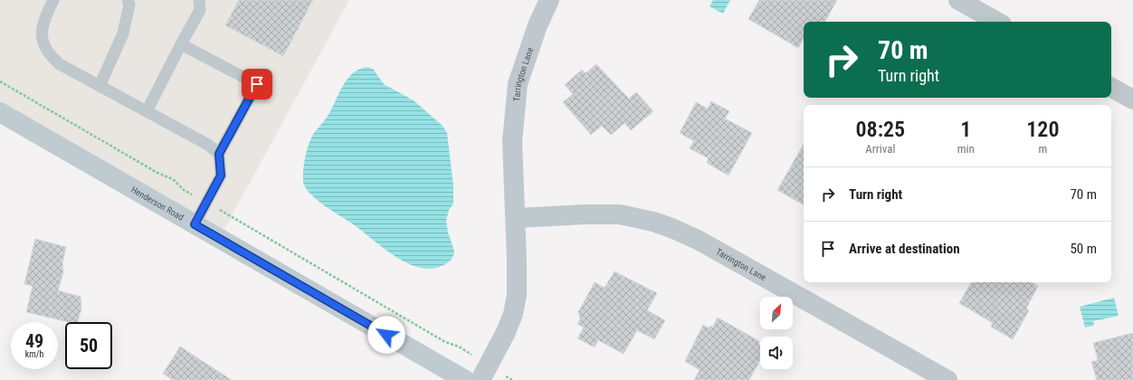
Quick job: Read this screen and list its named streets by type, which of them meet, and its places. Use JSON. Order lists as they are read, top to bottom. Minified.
{"streets":{"main road":["Henderson Road"],"street":["Tarrington Lane"]},"north":"top right","page":{"turn":["70 m","Turn right"],"eta":["08:25","Arrival","1","min","120","m"],"list":[{"name":"Turn right","value":"70 m"},{"name":"Arrive at destination","value":"50 m"}],"speed":"49 km/h","limit":"50"}}
